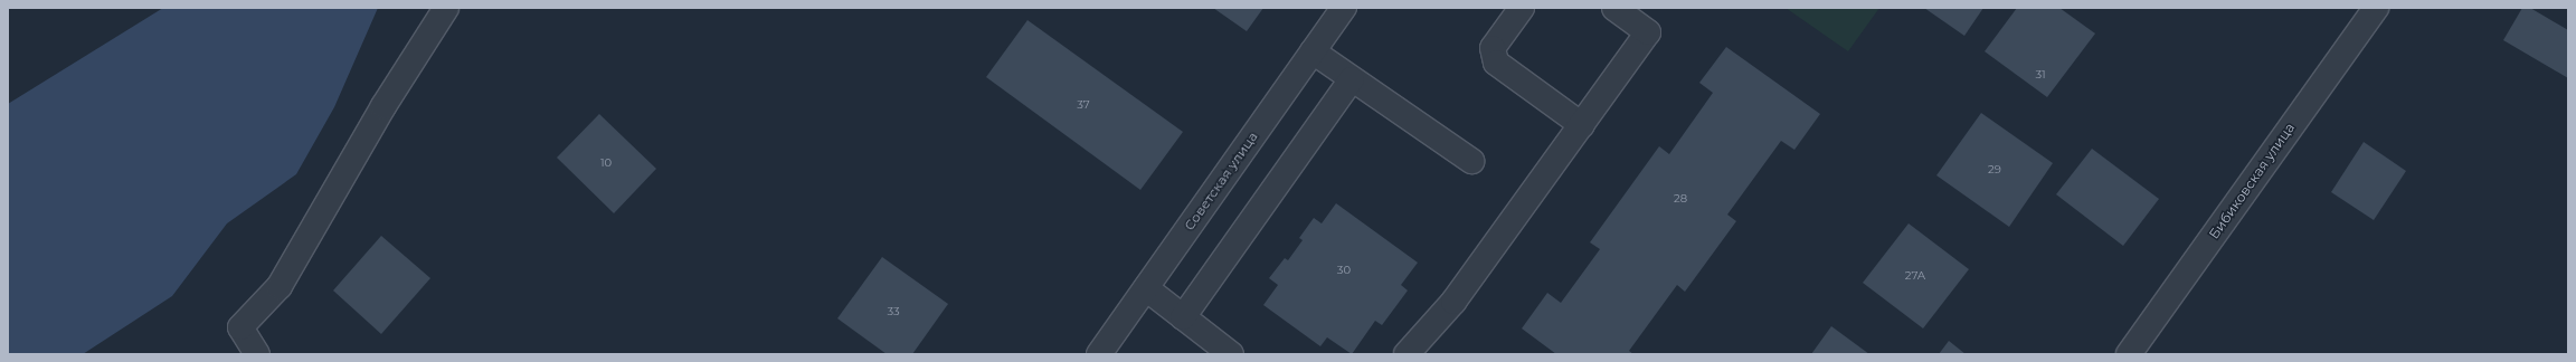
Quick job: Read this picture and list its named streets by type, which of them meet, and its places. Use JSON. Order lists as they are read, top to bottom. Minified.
{"streets":{"street":["Советская улица","Бибиковская улица"]},"house_numbers":["31","37","10","29","28","30","27А","33"]}
